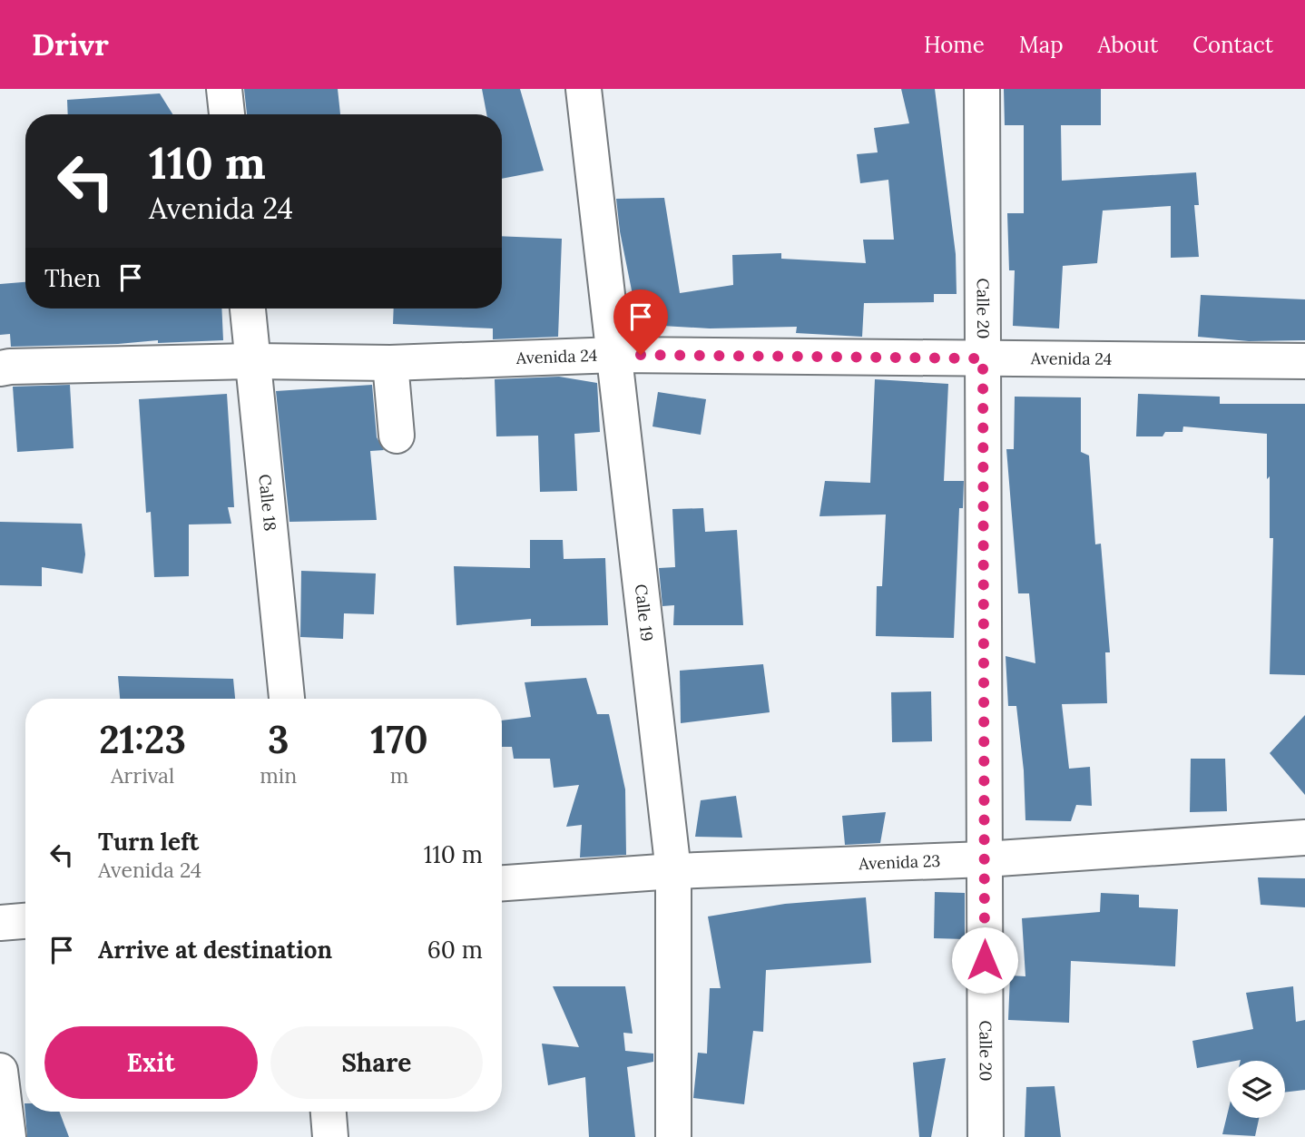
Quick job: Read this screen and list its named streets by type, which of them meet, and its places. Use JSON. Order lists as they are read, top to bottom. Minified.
{"streets":{"street":["Calle 20","Avenida 24","Calle 18","Calle 19","Avenida 23"]},"crossings":[["Calle 20","Avenida 24"],["Calle 20","Avenida 23"],["Avenida 24","Calle 18"],["Avenida 24","Calle 19"],["Calle 19","Avenida 23"]],"page":{"header":"Drivr","nav":["Home","Map","About","Contact"],"turn":["110 m","Avenida 24"],"then":"Then","eta":["21:23","Arrival","3","min","170","m"],"list":[{"name":"Turn left","note":"Avenida 24","value":"110 m"},{"name":"Arrive at destination","value":"60 m"}],"buttons":["Exit","Share"]}}
